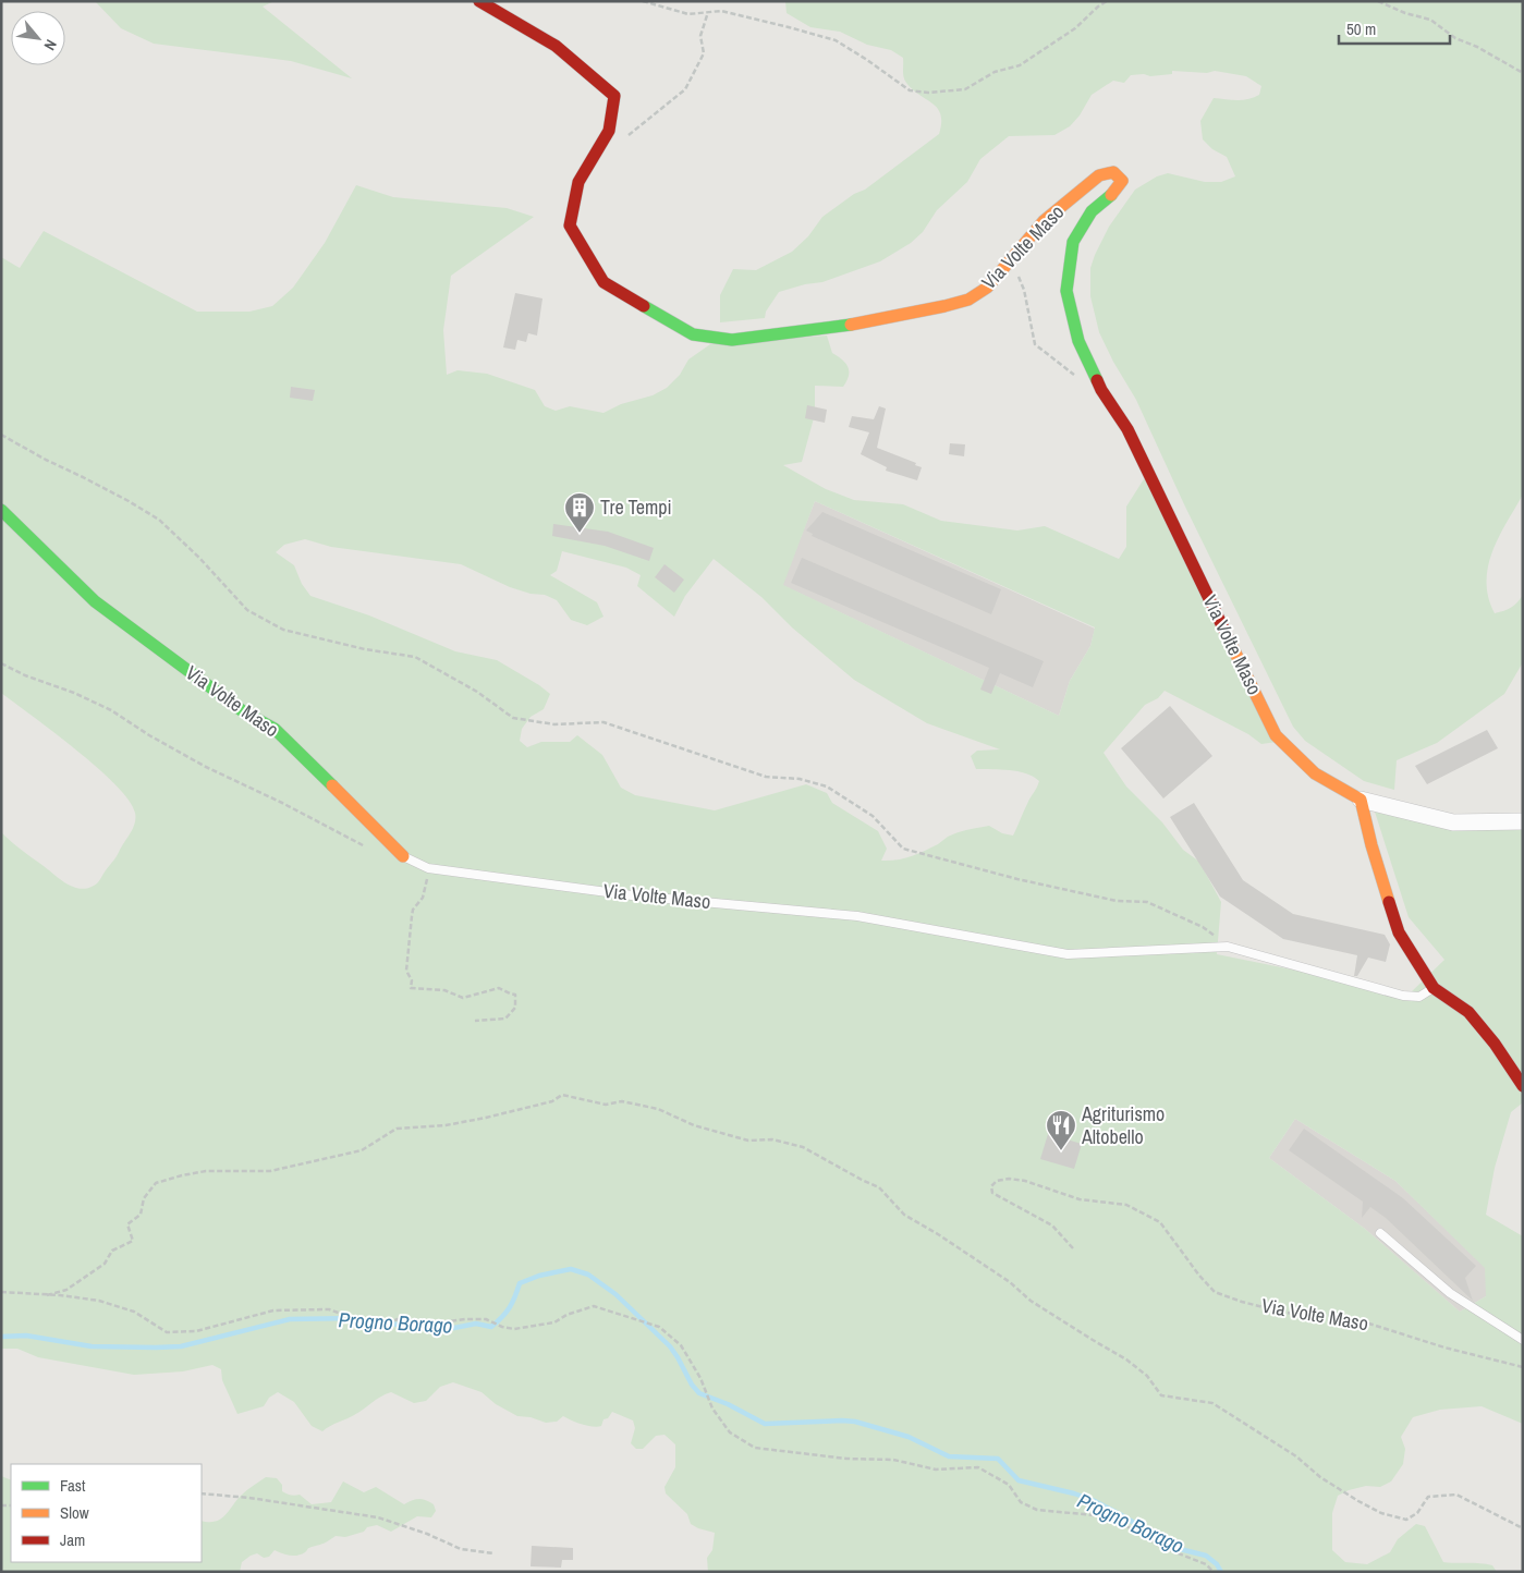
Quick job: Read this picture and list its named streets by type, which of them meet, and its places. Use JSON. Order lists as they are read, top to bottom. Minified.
{"streets":{"street":["Via Volte Maso"]},"water":["Progno Borago"],"places":{"building":["Tre Tempi"],"restaurant":["Agriturismo Altobello"]},"legend":["Fast","Slow","Jam"],"scale_bar":"50 m","north":"bottom right"}
